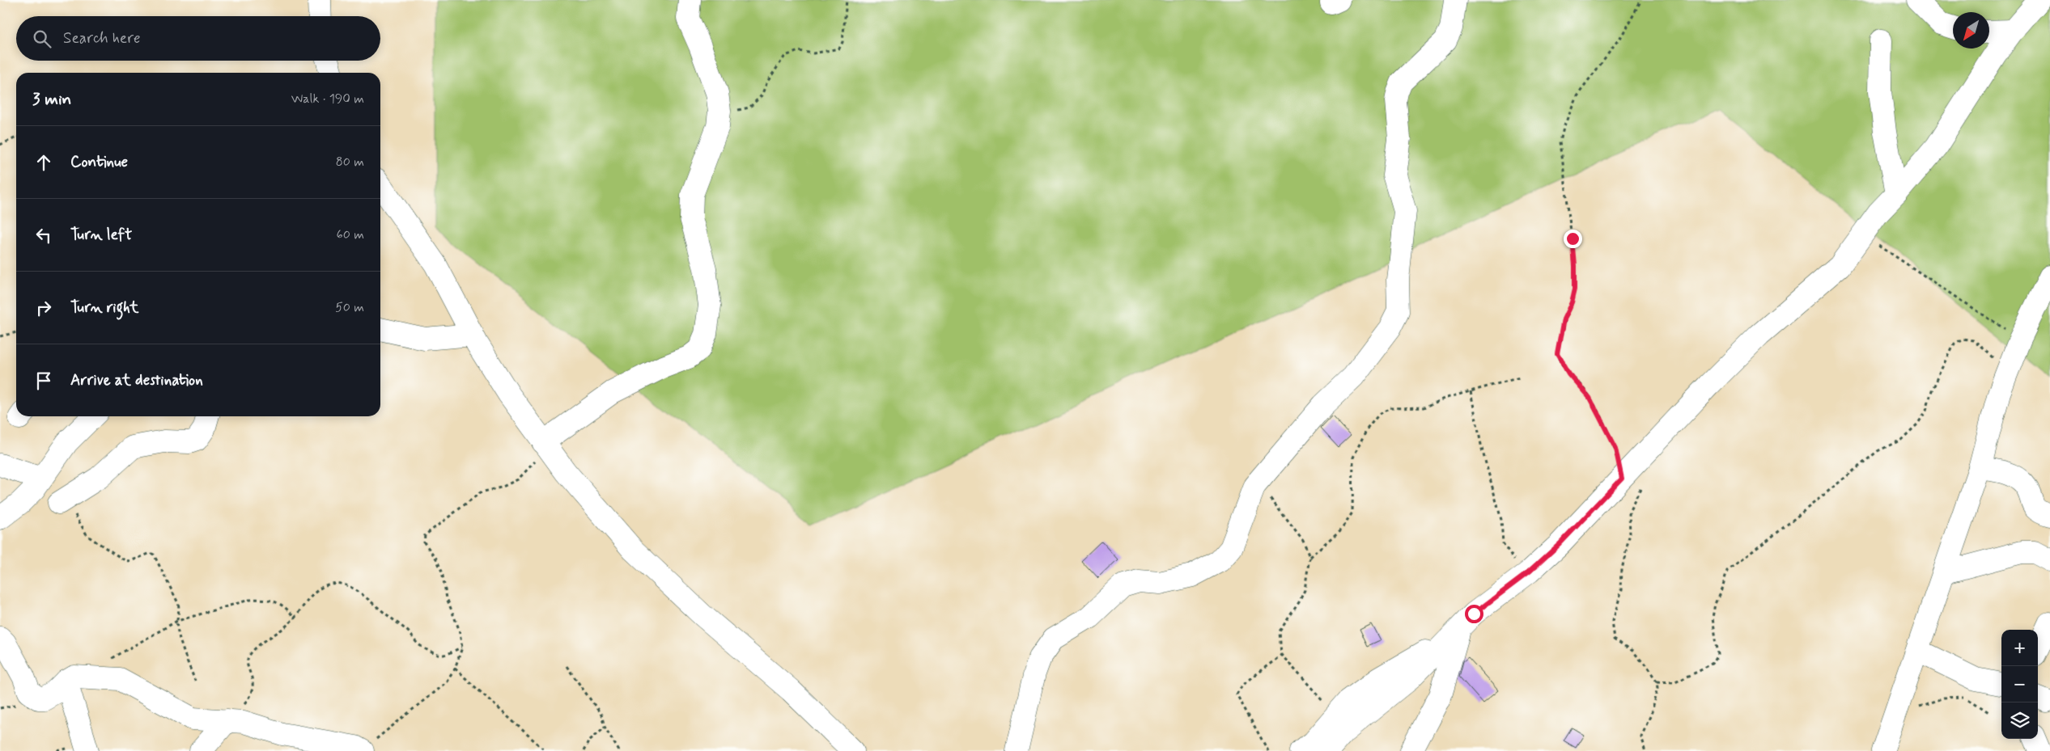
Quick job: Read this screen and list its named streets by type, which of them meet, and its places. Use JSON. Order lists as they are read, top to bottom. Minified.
{"north":"bottom left","page":{"search":"Search here","heading":["3 min","Walk · 190 m"],"list":[["Continue","80 m"],["Turn left","60 m"],["Turn right","50 m"],"Arrive at destination"],"map_buttons":["+","−"]}}
